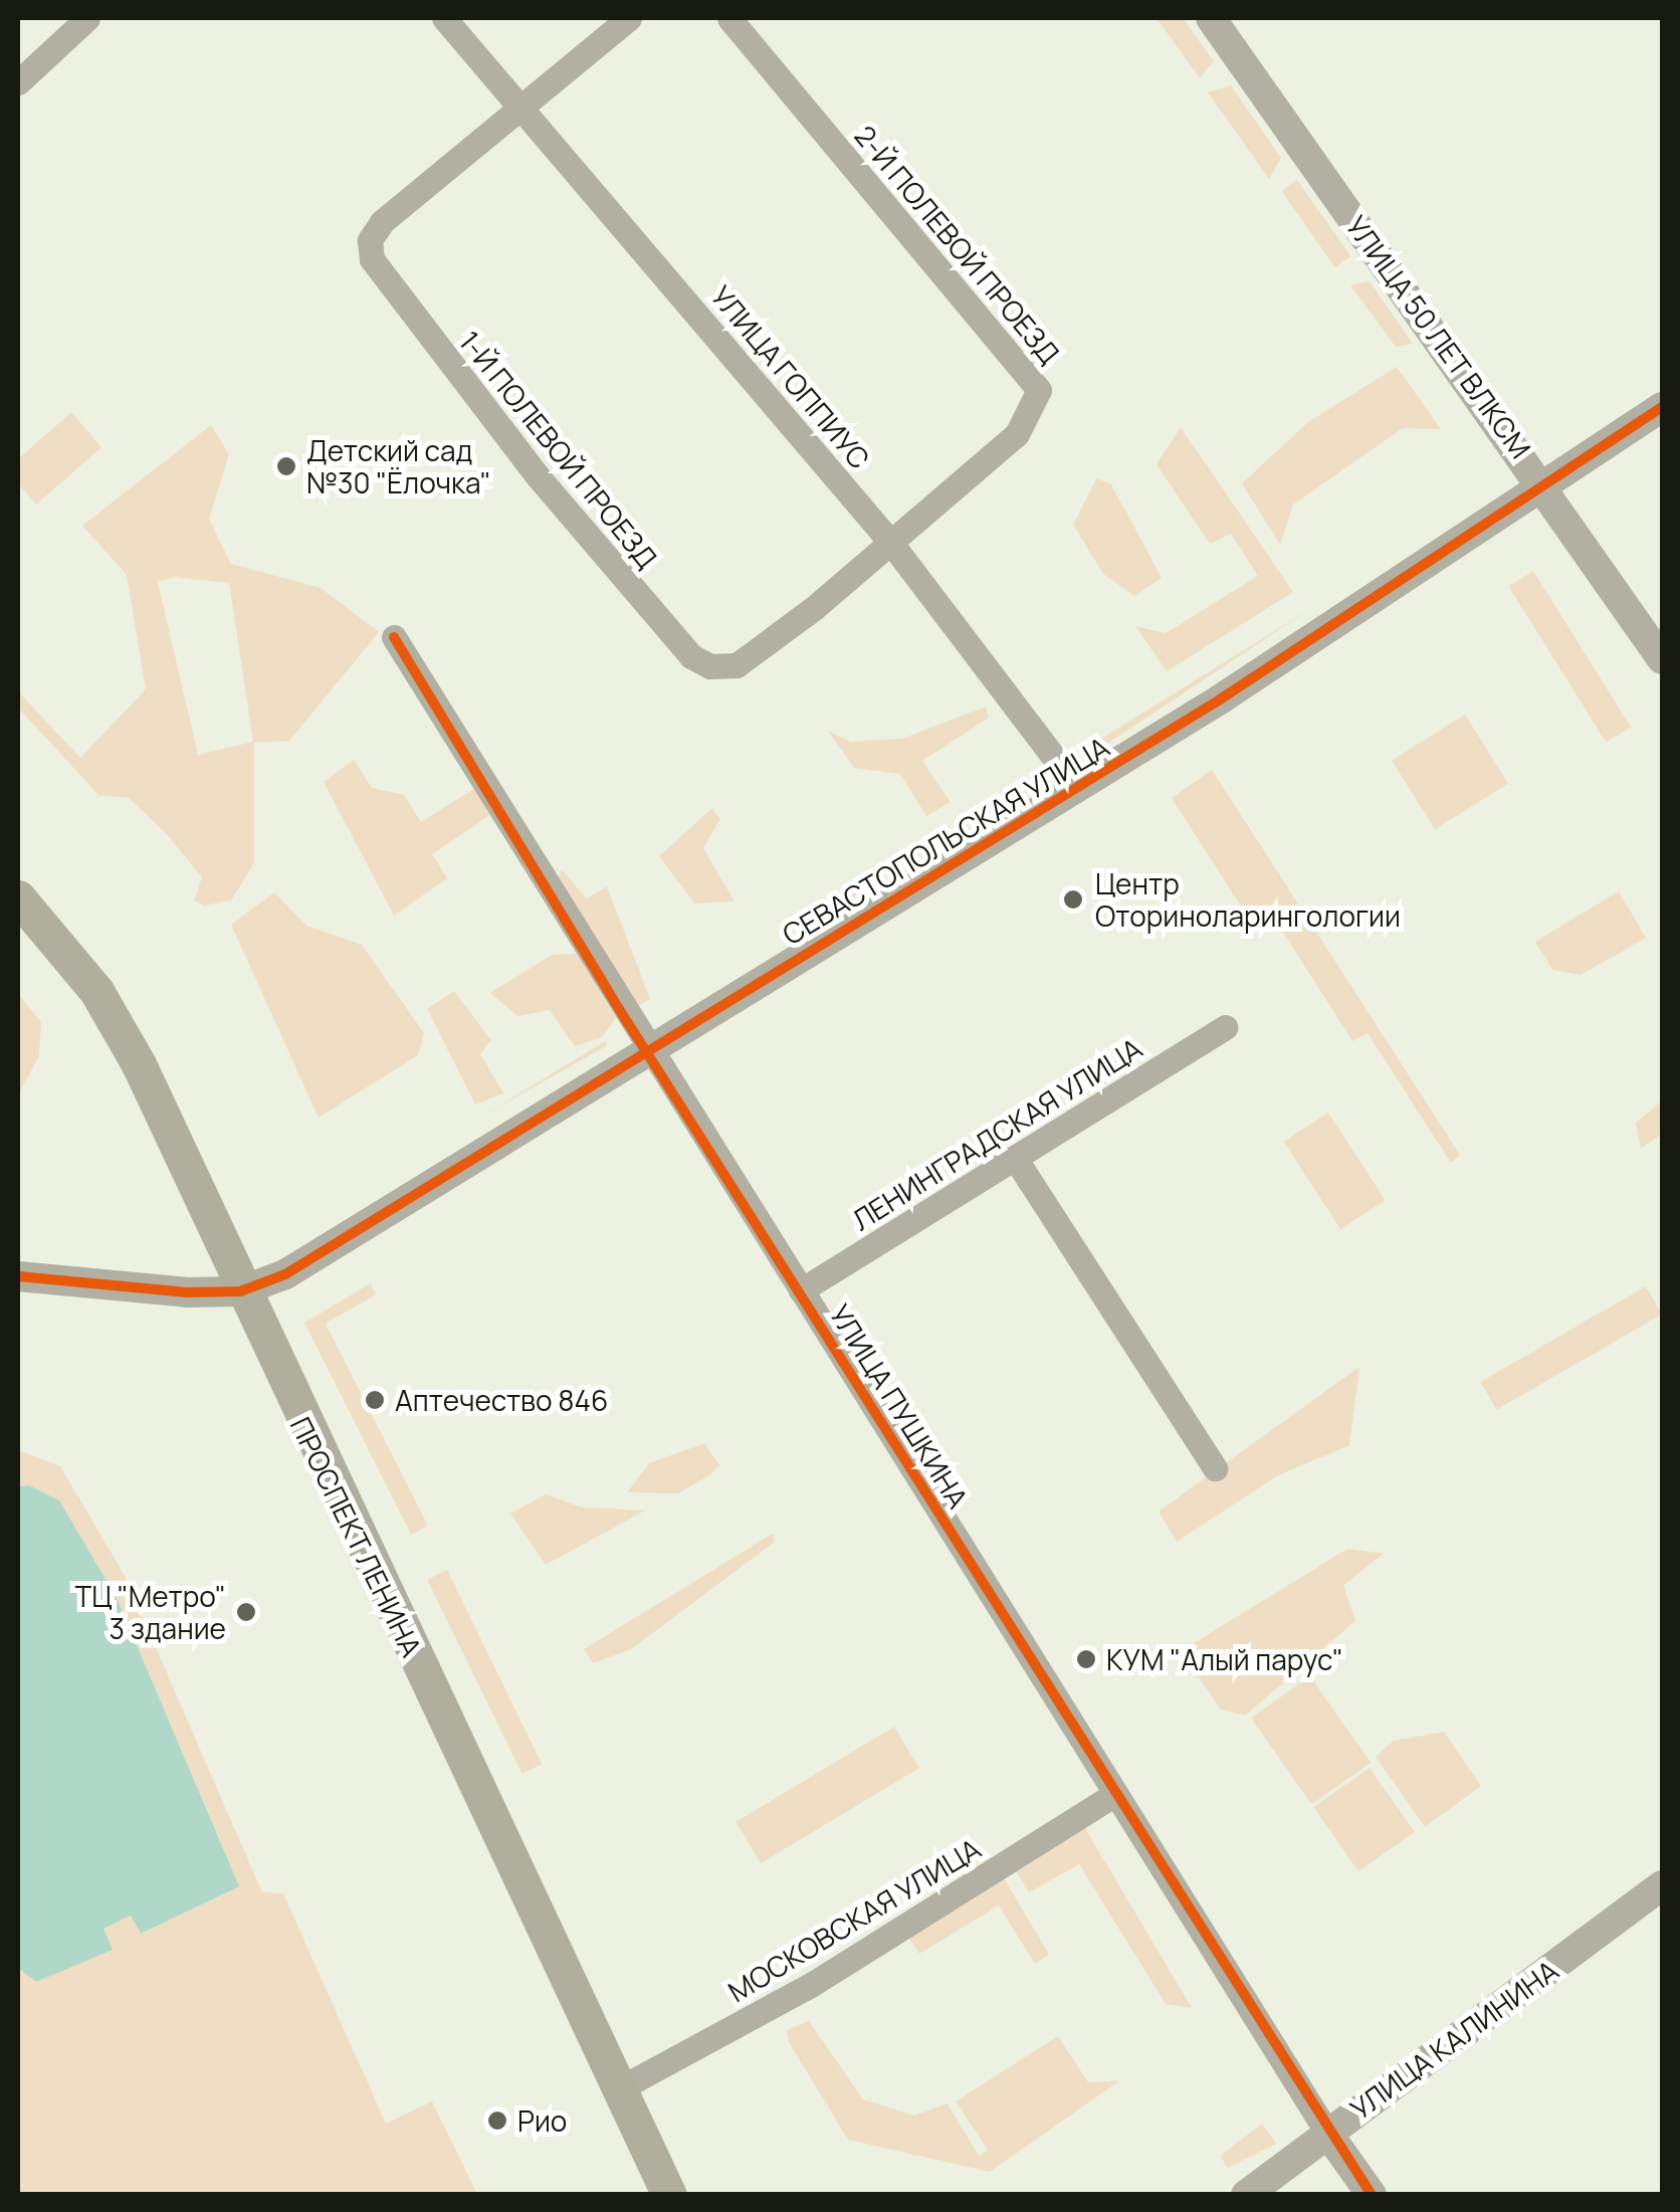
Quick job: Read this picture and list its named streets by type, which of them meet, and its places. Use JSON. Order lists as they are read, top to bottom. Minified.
{"streets":{"main road":["ПРОСПЕКТ ЛЕНИНА"],"street":["2-Й ПОЛЕВОЙ ПРОЕЗД","УЛИЦА 50 ЛЕТ ВЛКСМ","УЛИЦА ГОППИУС","1-Й ПОЛЕВОЙ ПРОЕЗД","СЕВАСТОПОЛЬСКАЯ УЛИЦА","ЛЕНИНГРАДСКАЯ УЛИЦА","УЛИЦА ПУШКИНА","МОСКОВСКАЯ УЛИЦА","УЛИЦА КАЛИНИНА"]},"crossings":[["2-Й ПОЛЕВОЙ ПРОЕЗД","УЛИЦА ГОППИУС"],["2-Й ПОЛЕВОЙ ПРОЕЗД","1-Й ПОЛЕВОЙ ПРОЕЗД"],["УЛИЦА 50 ЛЕТ ВЛКСМ","СЕВАСТОПОЛЬСКАЯ УЛИЦА"],["УЛИЦА ГОППИУС","1-Й ПОЛЕВОЙ ПРОЕЗД"],["УЛИЦА ГОППИУС","СЕВАСТОПОЛЬСКАЯ УЛИЦА"],["СЕВАСТОПОЛЬСКАЯ УЛИЦА","УЛИЦА ПУШКИНА"],["СЕВАСТОПОЛЬСКАЯ УЛИЦА","ПРОСПЕКТ ЛЕНИНА"],["ЛЕНИНГРАДСКАЯ УЛИЦА","УЛИЦА ПУШКИНА"],["УЛИЦА ПУШКИНА","МОСКОВСКАЯ УЛИЦА"],["УЛИЦА ПУШКИНА","УЛИЦА КАЛИНИНА"],["ПРОСПЕКТ ЛЕНИНА","МОСКОВСКАЯ УЛИЦА"]],"places":["Детский сад №30 \"Ёлочка\"","Центр Оториноларингологии","Аптечество 846","ТЦ \"Метро\" 3 здание","КУМ \"Алый парус\"","Рио"]}
